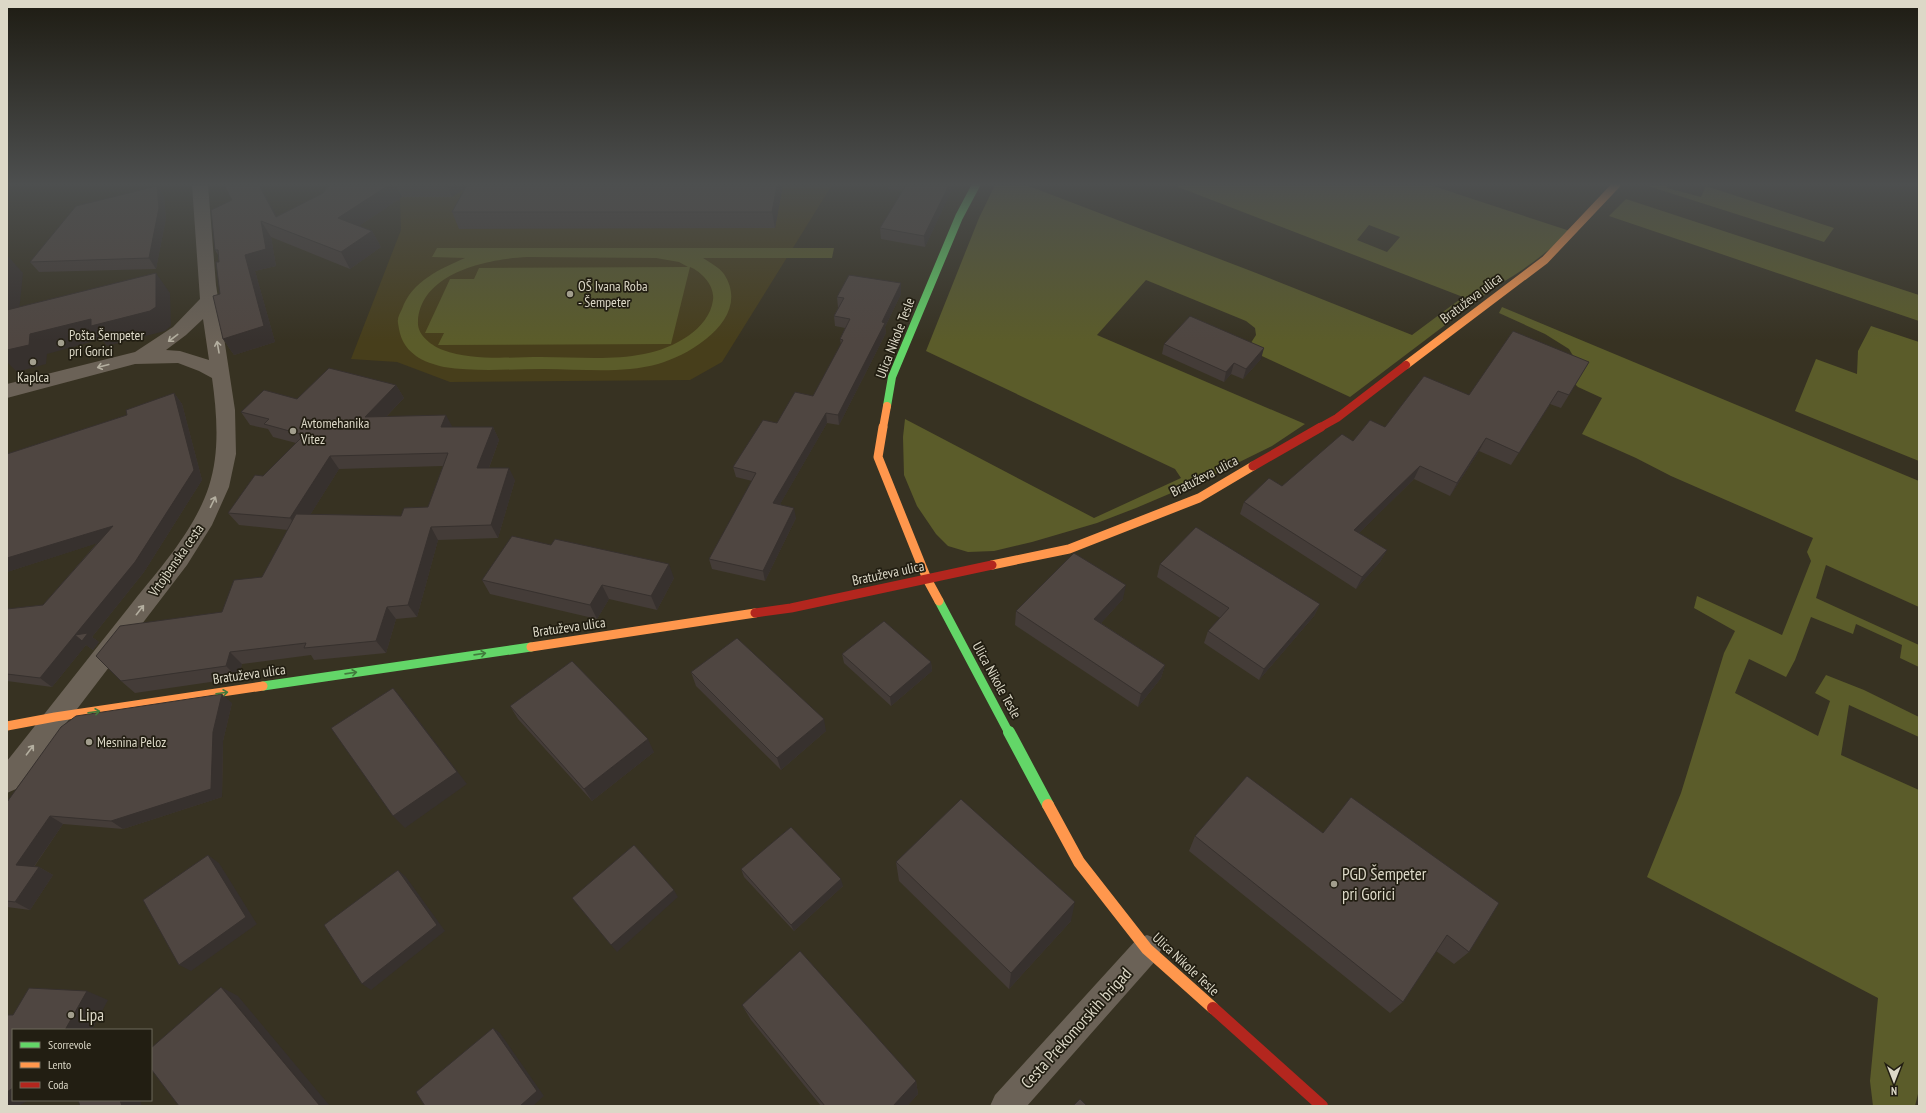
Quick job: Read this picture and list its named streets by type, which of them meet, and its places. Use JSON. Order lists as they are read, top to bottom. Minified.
{"streets":{"street":["Bratuževa ulica","Ulica Nikole Tesle","Vrtojbenska cesta","Cesta Prekomorskih brigad"]},"crossings":[["Bratuževa ulica","Ulica Nikole Tesle"],["Bratuževa ulica","Vrtojbenska cesta"],["Ulica Nikole Tesle","Cesta Prekomorskih brigad"]],"one_way":["Bratuževa ulica","Vrtojbenska cesta"],"places":["OŠ Ivana Roba - Šempeter","Pošta Šempeter pri Gorici","Kaplca","Avtomehanika Vitez","Mesnina Peloz","PGD Šempeter pri Gorici","Lipa"],"legend":["Scorrevole","Lento","Coda"],"north":"bottom"}
